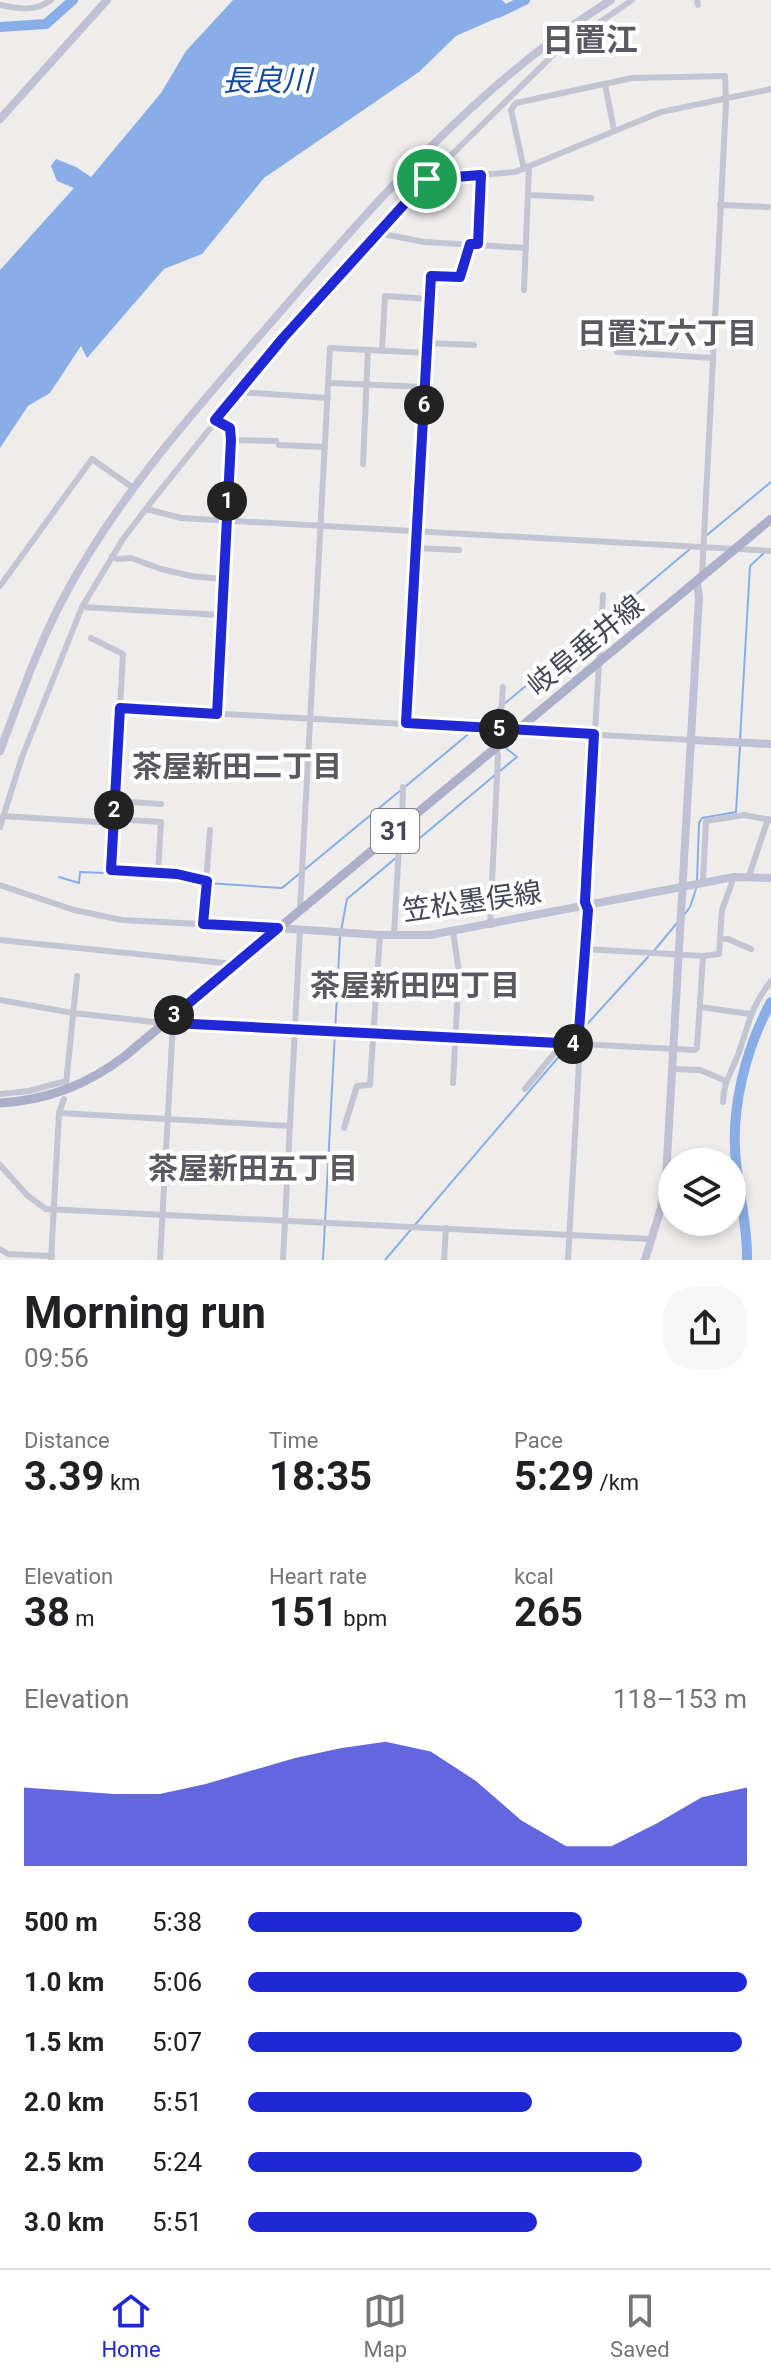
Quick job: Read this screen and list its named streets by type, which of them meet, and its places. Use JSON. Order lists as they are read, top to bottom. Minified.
{"streets":{"main road":["岐阜垂井線","31"],"street":["笠松墨俣線"]},"crossings":[["岐阜垂井線","笠松墨俣線"]],"districts":["日置江","日置江六丁目","茶屋新田二丁目","茶屋新田四丁目","茶屋新田五丁目"],"water":["長良川"],"page":{"pins":["6","1","5","2","3","4"],"heading":["Morning run","09:56"],"stats":[["Distance","3.39 km"],["Time","18:35"],["Pace","5:29 /km"],["Elevation","38 m"],["Heart rate","151 bpm"],["kcal","265"]],"chart":["Elevation","118–153 m"],"list":[{"name":"500 m","note":"5:38"},{"name":"1.0 km","note":"5:06"},{"name":"1.5 km","note":"5:07"},{"name":"2.0 km","note":"5:51"},{"name":"2.5 km","note":"5:24"},{"name":"3.0 km","note":"5:51"}],"tabs":["Home","Map","Saved"]}}
